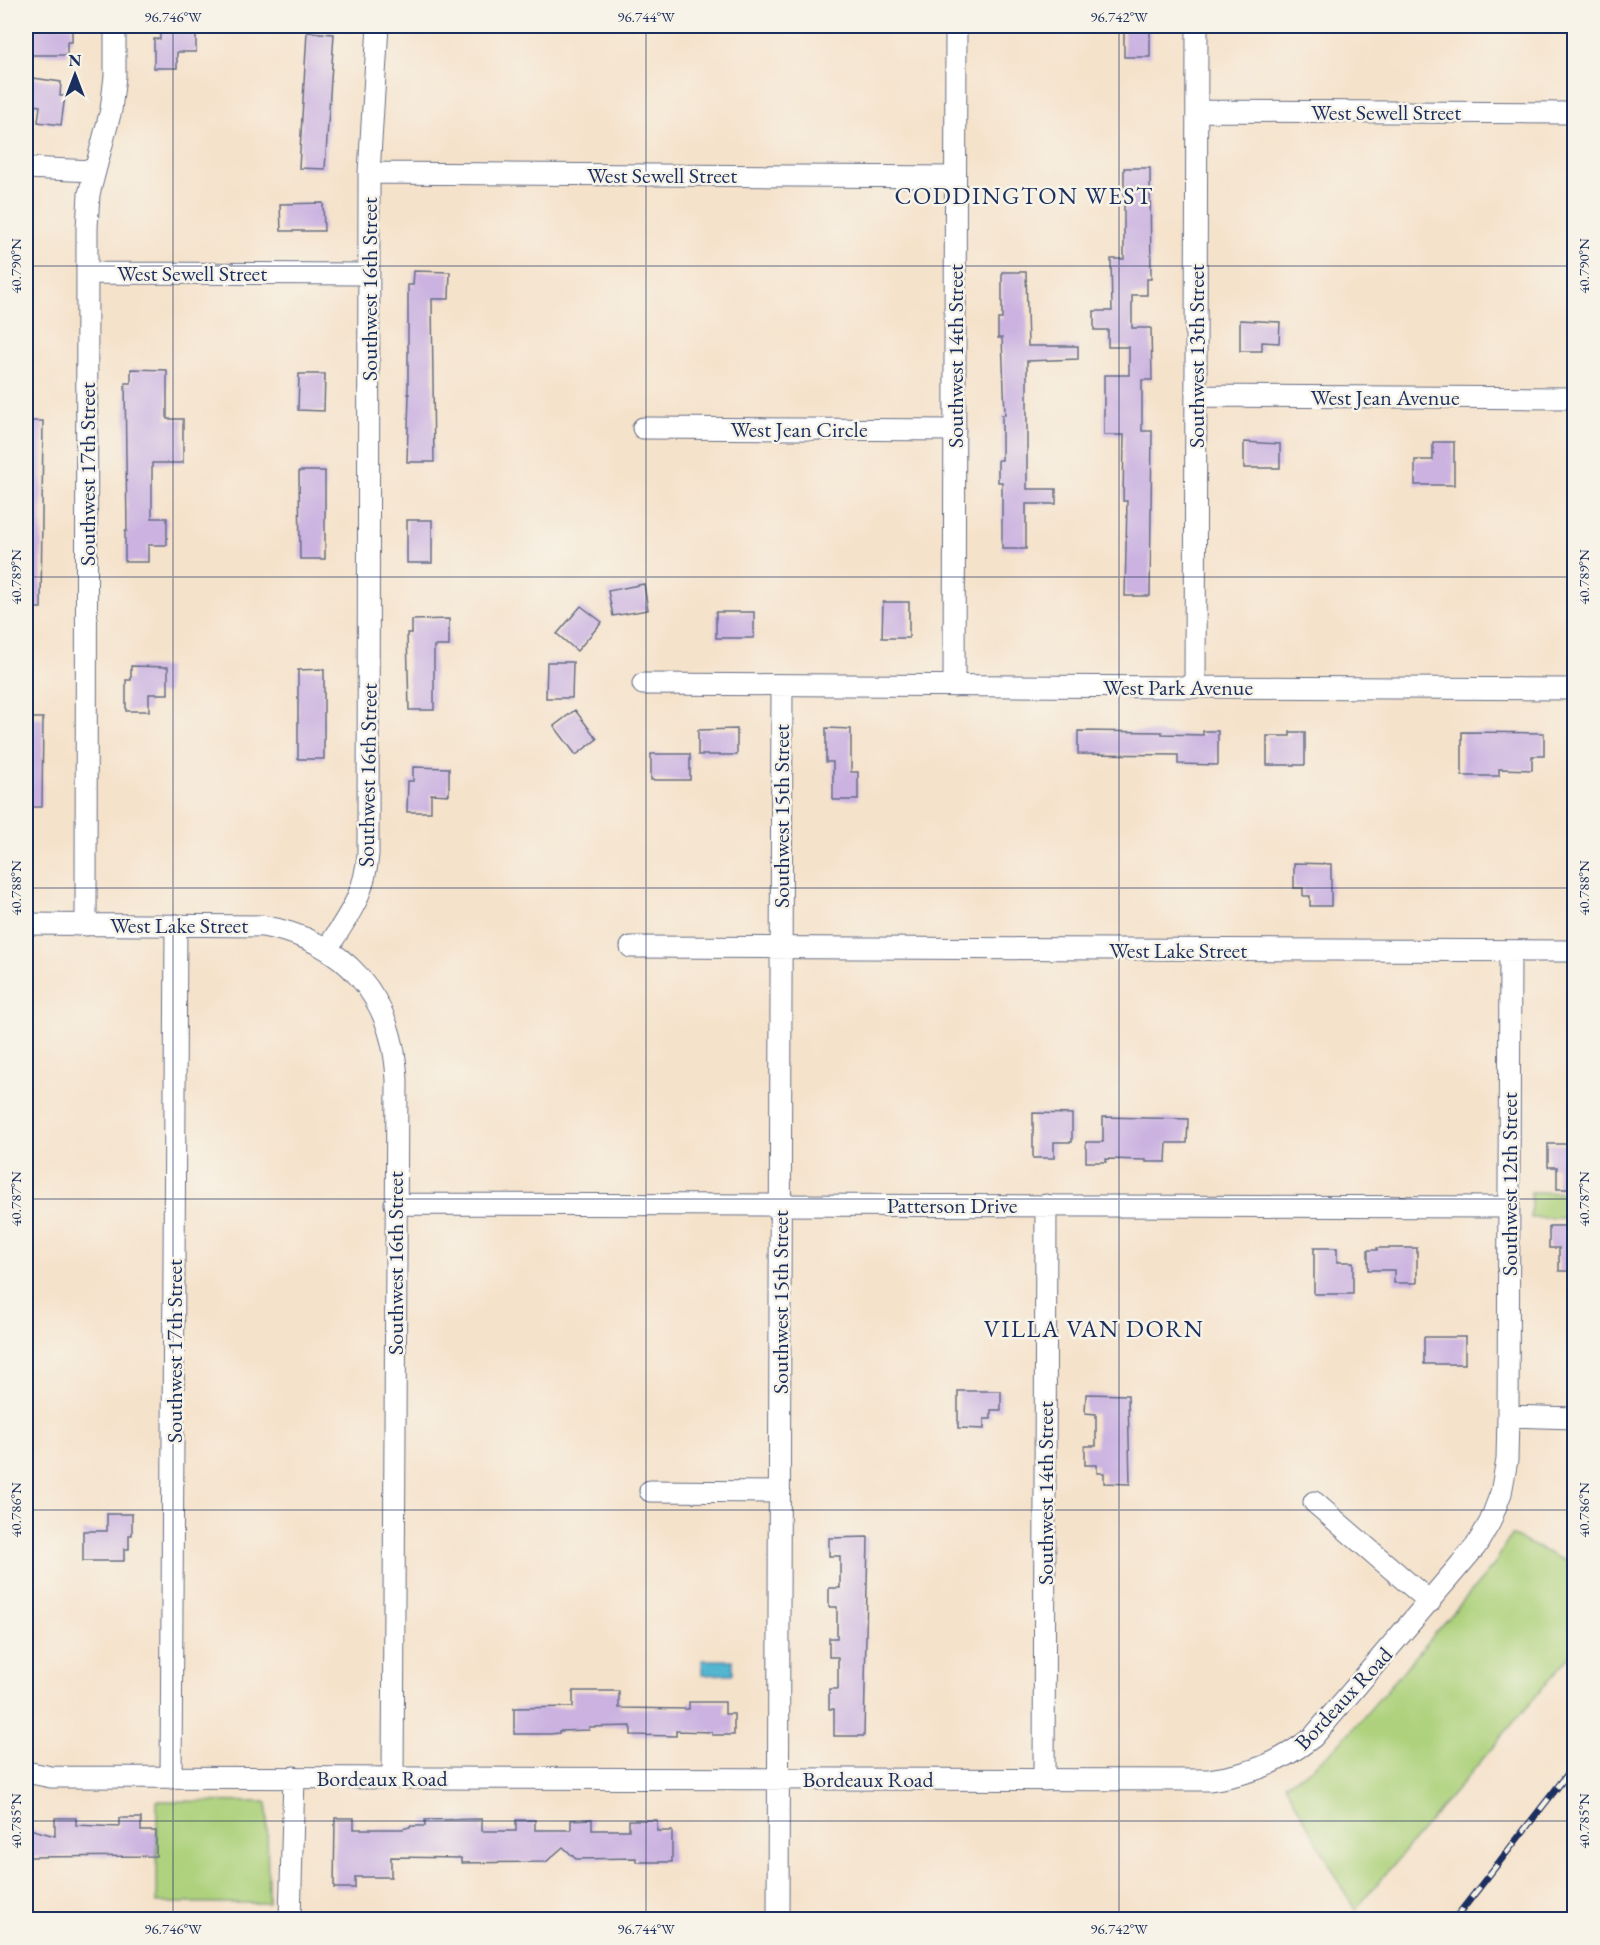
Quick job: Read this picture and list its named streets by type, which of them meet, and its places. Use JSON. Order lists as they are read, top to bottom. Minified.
{"streets":{"street":["West Sewell Street","Southwest 16th Street","Southwest 14th Street","Southwest 13th Street","West Jean Avenue","West Jean Circle","Southwest 17th Street","West Park Avenue","Southwest 15th Street","West Lake Street","Southwest 12th Street","Patterson Drive","Bordeaux Road"]},"crossings":[["West Sewell Street","Southwest 16th Street"],["West Sewell Street","Southwest 14th Street"],["West Sewell Street","Southwest 13th Street"],["West Sewell Street","Southwest 17th Street"],["Southwest 16th Street","West Lake Street"],["Southwest 16th Street","Patterson Drive"],["Southwest 16th Street","Bordeaux Road"],["Southwest 14th Street","West Jean Circle"],["Southwest 14th Street","West Park Avenue"],["Southwest 14th Street","Patterson Drive"],["Southwest 14th Street","Bordeaux Road"],["Southwest 13th Street","West Jean Avenue"],["Southwest 13th Street","West Park Avenue"],["Southwest 17th Street","West Lake Street"],["Southwest 17th Street","Bordeaux Road"],["West Park Avenue","Southwest 15th Street"],["Southwest 15th Street","West Lake Street"],["Southwest 15th Street","Patterson Drive"],["Southwest 15th Street","Bordeaux Road"],["West Lake Street","Southwest 12th Street"],["Southwest 12th Street","Patterson Drive"],["Southwest 12th Street","Bordeaux Road"]],"districts":["CODDINGTON WEST","VILLA VAN DORN"],"north":"top","coordinates":["96.746°W","96.744°W","96.742°W","40.790°N","40.789°N","40.788°N","40.787°N","40.786°N","40.785°N"]}
